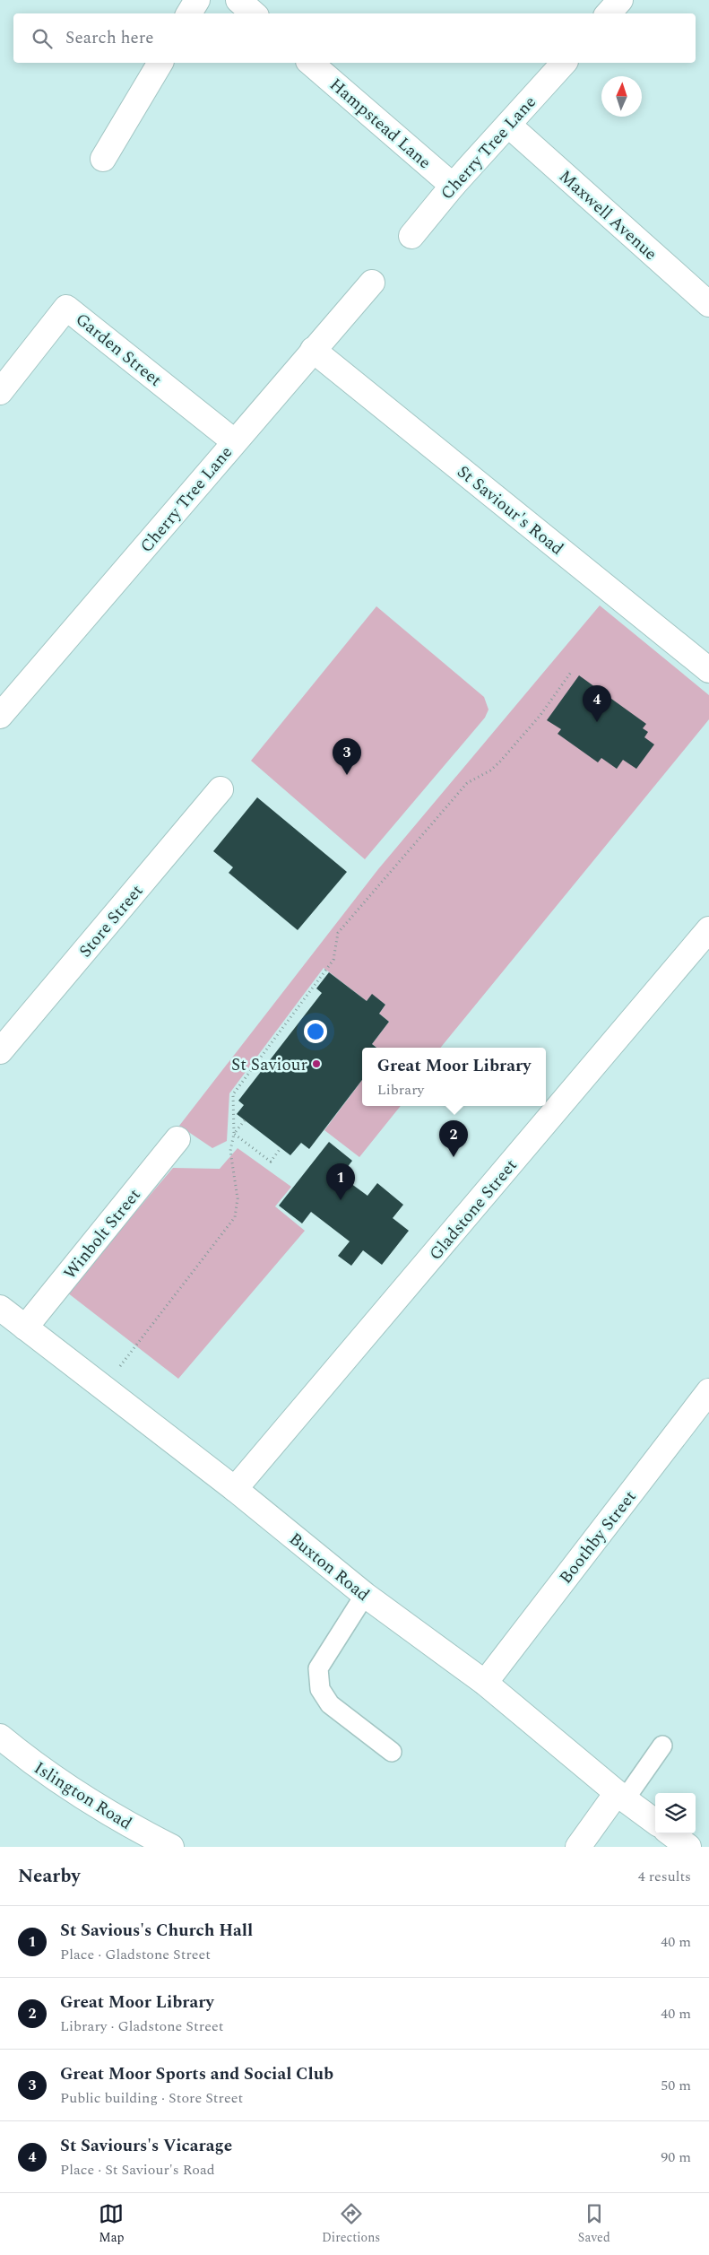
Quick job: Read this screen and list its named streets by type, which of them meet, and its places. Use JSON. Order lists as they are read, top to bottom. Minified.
{"streets":{"main road":["Hampstead Lane","Cherry Tree Lane","Maxwell Avenue","Garden Street","St Saviour's Road","Store Street","Gladstone Street","Winbolt Street","Boothby Street","Buxton Road","Islington Road"]},"crossings":[["Hampstead Lane","Cherry Tree Lane"],["Cherry Tree Lane","Maxwell Avenue"],["Cherry Tree Lane","Garden Street"],["Cherry Tree Lane","St Saviour's Road"],["Gladstone Street","Buxton Road"],["Winbolt Street","Buxton Road"],["Boothby Street","Buxton Road"]],"places":["St Saviour"],"north":"top","page":{"search":"Search here","pins":["4","3","2","1"],"popup":["Great Moor Library","Library"],"heading":["Nearby","4 results"],"list":[{"mark":"1","name":"St Savious's Church Hall","note":"Place · Gladstone Street","value":"40 m"},{"mark":"2","name":"Great Moor Library","note":"Library · Gladstone Street","value":"40 m"},{"mark":"3","name":"Great Moor Sports and Social Club","note":"Public building · Store Street","value":"50 m"},{"mark":"4","name":"St Saviours's Vicarage","note":"Place · St Saviour's Road","value":"90 m"}],"nav":["Map","Directions","Saved"]}}
